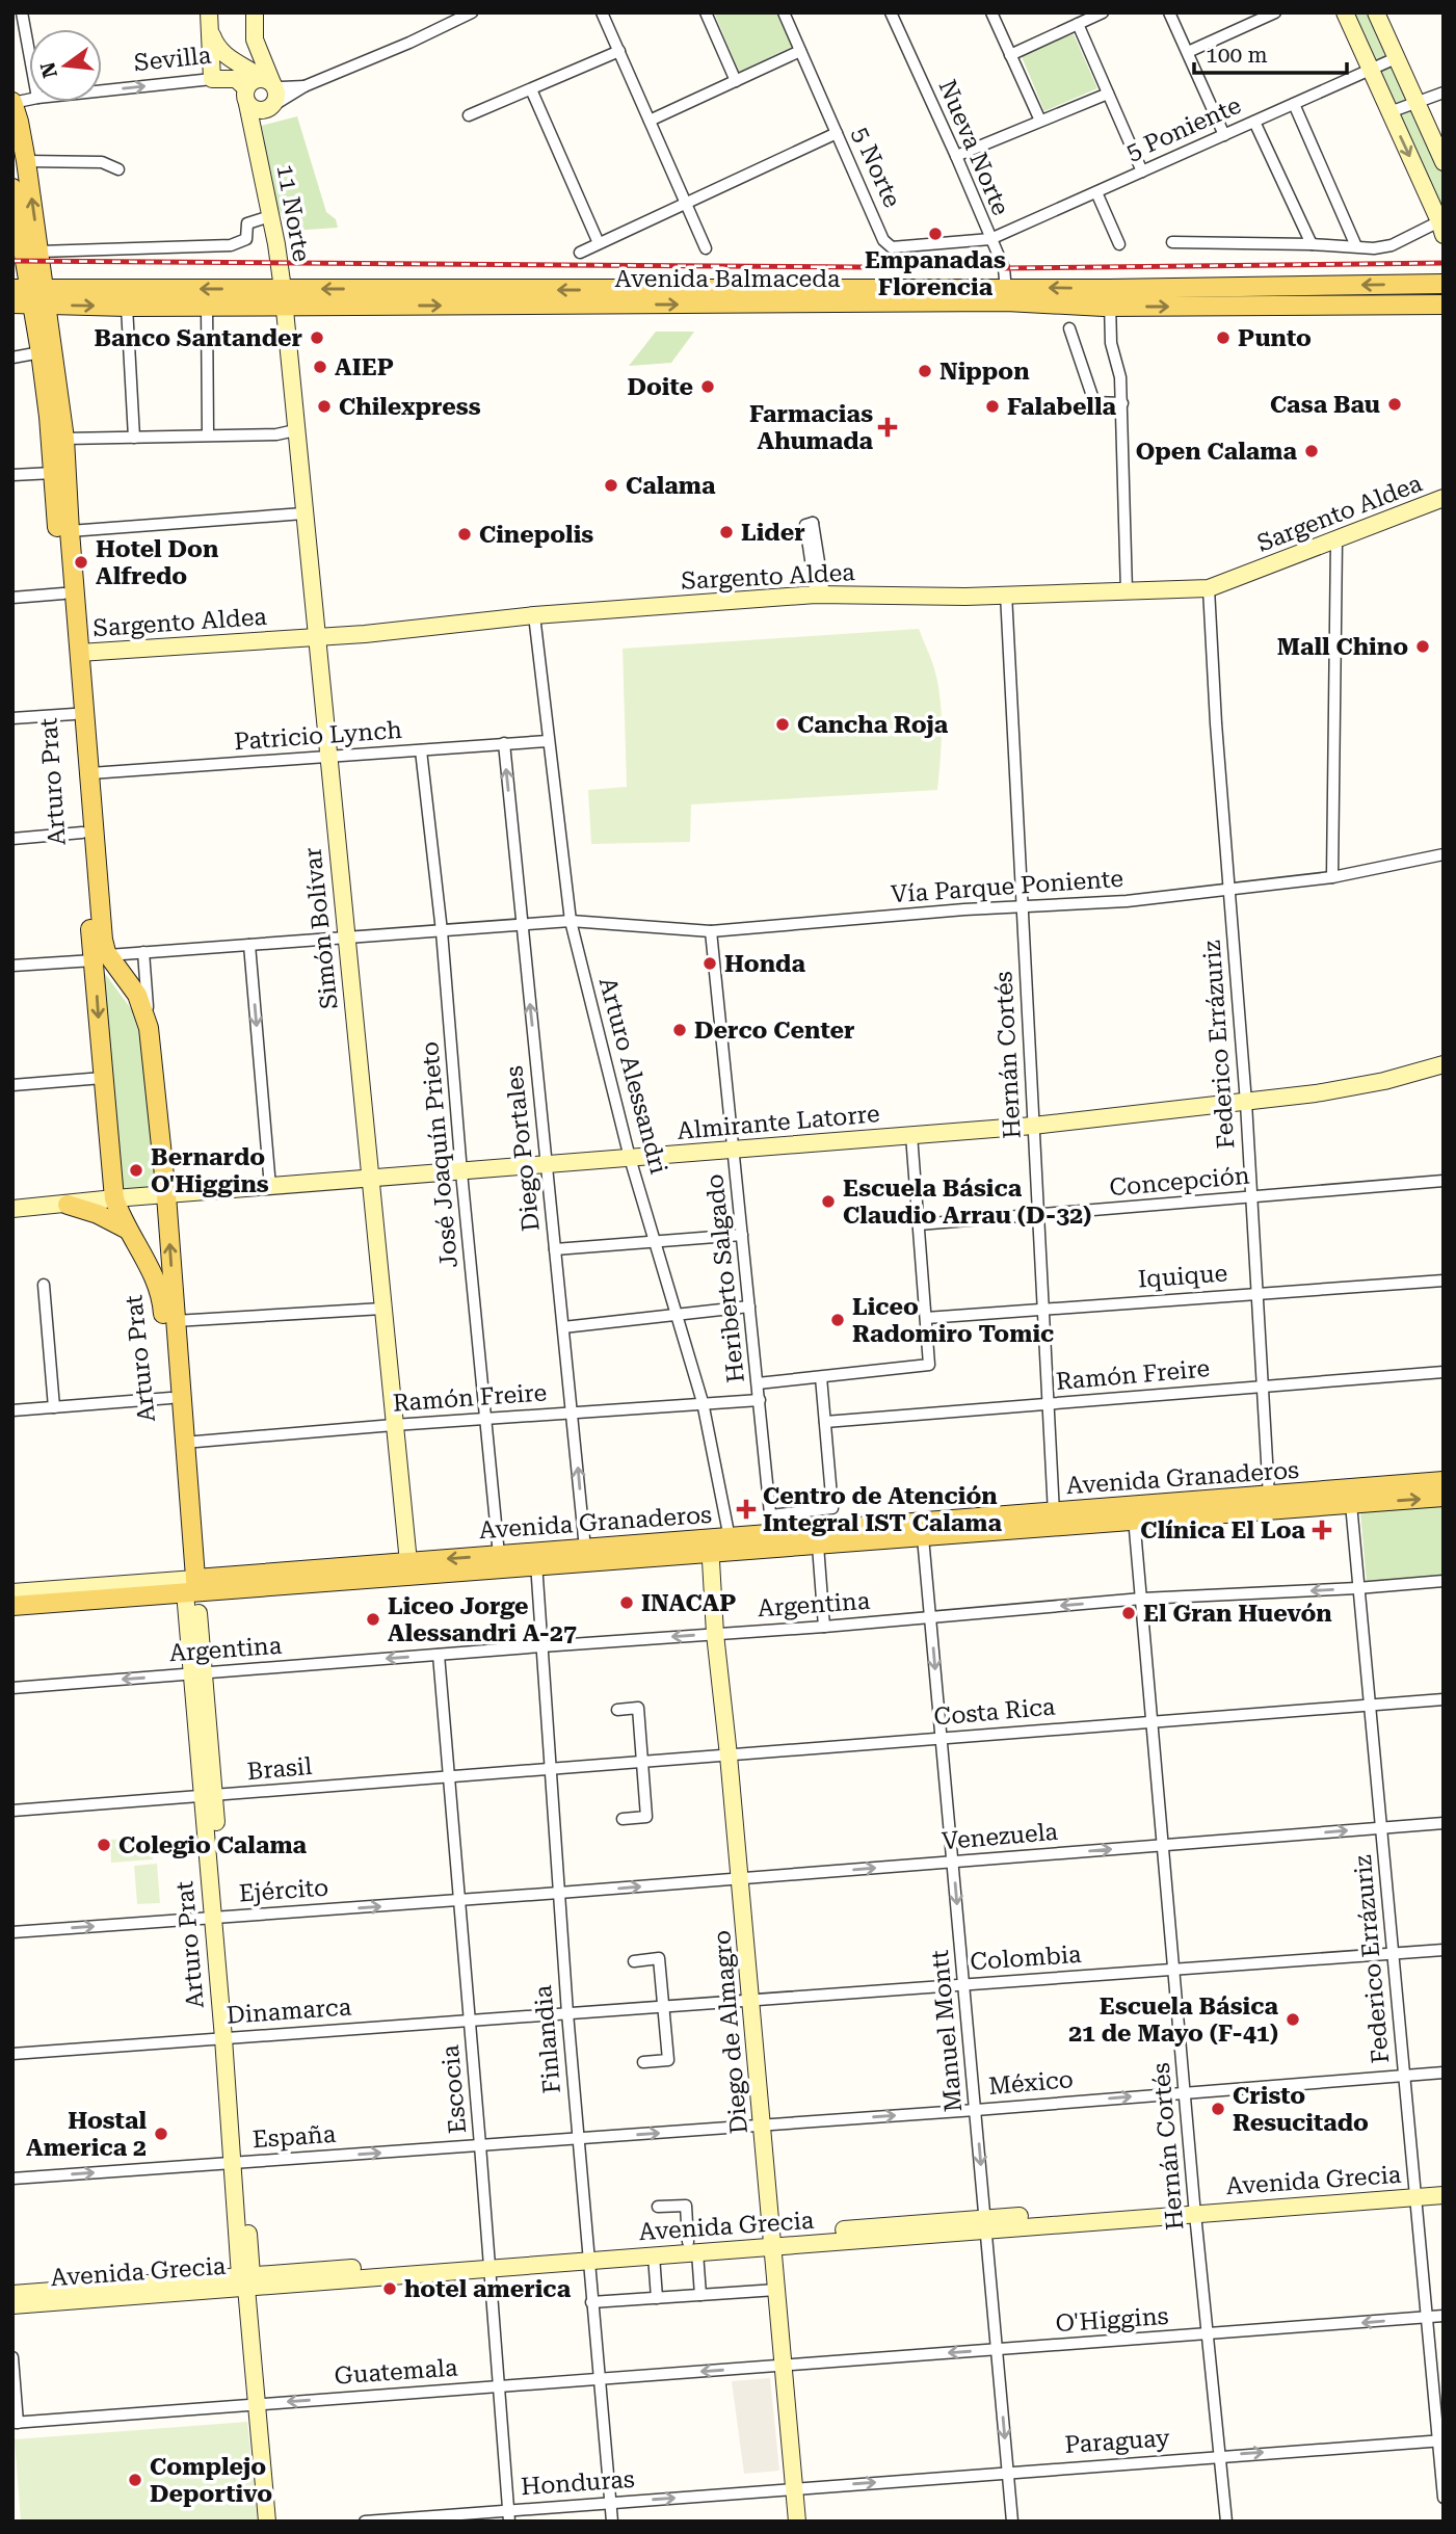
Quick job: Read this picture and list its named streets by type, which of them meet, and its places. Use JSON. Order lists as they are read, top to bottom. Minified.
{"streets":{"main road":["Avenida Balmaceda","Arturo Prat","Avenida Granaderos"],"street":["Sevilla","5 Poniente","Nueva Norte","5 Norte","11 Norte","Sargento Aldea","Patricio Lynch","Vía Parque Poniente","Simón Bolívar","Federico Errázuriz","Hernán Cortés","Arturo Alessandri","Almirante Latorre","Diego Portales","José Joaquín Prieto","Concepción","Iquique","Heriberto Salgado","Ramón Freire","Argentina","Costa Rica","Brasil","Venezuela","Ejército","Colombia","Dinamarca","Manuel Montt","Diego de Almagro","Finlandia","México","Escocia","España","Avenida Grecia","O'Higgins","Guatemala","Paraguay","Honduras"]},"crossings":[["Sevilla","11 Norte"],["5 Poniente","Nueva Norte"],["5 Poniente","5 Norte"],["Nueva Norte","5 Norte"],["Nueva Norte","Avenida Balmaceda"],["11 Norte","Avenida Balmaceda"],["11 Norte","Simón Bolívar"],["Avenida Balmaceda","Arturo Prat"],["Avenida Balmaceda","Simón Bolívar"],["Sargento Aldea","Arturo Prat"],["Sargento Aldea","Simón Bolívar"],["Sargento Aldea","Federico Errázuriz"],["Sargento Aldea","Hernán Cortés"],["Sargento Aldea","Arturo Alessandri"],["Patricio Lynch","Arturo Prat"],["Patricio Lynch","Simón Bolívar"],["Patricio Lynch","Arturo Alessandri"],["Patricio Lynch","Diego Portales"],["Patricio Lynch","José Joaquín Prieto"],["Arturo Prat","Vía Parque Poniente"],["Arturo Prat","Almirante Latorre"],["Arturo Prat","Ramón Freire"],["Arturo Prat","Avenida Granaderos"],["Arturo Prat","Argentina"],["Arturo Prat","Brasil"],["Arturo Prat","Ejército"],["Arturo Prat","Dinamarca"],["Arturo Prat","España"],["Arturo Prat","Avenida Grecia"],["Arturo Prat","Guatemala"],["Vía Parque Poniente","Simón Bolívar"],["Vía Parque Poniente","Federico Errázuriz"],["Vía Parque Poniente","Hernán Cortés"],["Vía Parque Poniente","Arturo Alessandri"],["Vía Parque Poniente","Diego Portales"],["Vía Parque Poniente","José Joaquín Prieto"],["Vía Parque Poniente","Heriberto Salgado"],["Simón Bolívar","Almirante Latorre"],["Simón Bolívar","Ramón Freire"],["Simón Bolívar","Avenida Granaderos"],["Federico Errázuriz","Almirante Latorre"],["Federico Errázuriz","Concepción"],["Federico Errázuriz","Iquique"],["Federico Errázuriz","Ramón Freire"],["Federico Errázuriz","Avenida Granaderos"],["Federico Errázuriz","Argentina"],["Federico Errázuriz","Costa Rica"],["Federico Errázuriz","Venezuela"],["Federico Errázuriz","Colombia"],["Federico Errázuriz","México"],["Federico Errázuriz","Avenida Grecia"],["Federico Errázuriz","O'Higgins"],["Federico Errázuriz","Paraguay"],["Hernán Cortés","Almirante Latorre"],["Hernán Cortés","Concepción"],["Hernán Cortés","Iquique"],["Hernán Cortés","Ramón Freire"],["Hernán Cortés","Avenida Granaderos"],["Hernán Cortés","Argentina"],["Hernán Cortés","Costa Rica"],["Hernán Cortés","Venezuela"],["Hernán Cortés","Colombia"],["Hernán Cortés","México"],["Hernán Cortés","Avenida Grecia"],["Hernán Cortés","O'Higgins"],["Hernán Cortés","Paraguay"],["Arturo Alessandri","Almirante Latorre"],["Arturo Alessandri","Ramón Freire"],["Arturo Alessandri","Avenida Granaderos"],["Almirante Latorre","Diego Portales"],["Almirante Latorre","José Joaquín Prieto"],["Almirante Latorre","Heriberto Salgado"],["Diego Portales","Ramón Freire"],["Diego Portales","Avenida Granaderos"],["José Joaquín Prieto","Ramón Freire"],["José Joaquín Prieto","Avenida Granaderos"],["Heriberto Salgado","Ramón Freire"],["Heriberto Salgado","Avenida Granaderos"],["Avenida Granaderos","Manuel Montt"],["Avenida Granaderos","Diego de Almagro"],["Avenida Granaderos","Finlandia"],["Argentina","Manuel Montt"],["Argentina","Diego de Almagro"],["Argentina","Finlandia"],["Argentina","Escocia"],["Costa Rica","Brasil"],["Costa Rica","Manuel Montt"],["Costa Rica","Diego de Almagro"],["Costa Rica","Finlandia"],["Brasil","Finlandia"],["Brasil","Escocia"],["Venezuela","Ejército"],["Venezuela","Manuel Montt"],["Venezuela","Diego de Almagro"],["Venezuela","Finlandia"],["Ejército","Finlandia"],["Ejército","Escocia"],["Colombia","Dinamarca"],["Colombia","Manuel Montt"],["Colombia","Diego de Almagro"],["Colombia","Finlandia"],["Dinamarca","Finlandia"],["Dinamarca","Escocia"],["Manuel Montt","México"],["Manuel Montt","Avenida Grecia"],["Manuel Montt","O'Higgins"],["Manuel Montt","Paraguay"],["Diego de Almagro","México"],["Diego de Almagro","Avenida Grecia"],["Diego de Almagro","O'Higgins"],["Diego de Almagro","Guatemala"],["Diego de Almagro","Paraguay"],["Diego de Almagro","Honduras"],["Finlandia","México"],["Finlandia","España"],["Finlandia","Avenida Grecia"],["Finlandia","Guatemala"],["Finlandia","Honduras"],["México","España"],["Escocia","España"],["Escocia","Avenida Grecia"],["Escocia","Guatemala"],["Escocia","Honduras"],["O'Higgins","Guatemala"],["Paraguay","Honduras"]],"one_way":["Sevilla","Diego Portales","Argentina","Venezuela","Ejército","Manuel Montt","México","España","O'Higgins","Paraguay","Honduras"],"places":{"other":["Empanadas Florencia","Banco Santander","Punto","AIEP","Nippon","Doite","Casa Bau","Chilexpress","Falabella","Open Calama","Calama","Lider","Cinepolis","Hotel Don Alfredo","Mall Chino","Cancha Roja","Honda","Derco Center","Bernardo O'Higgins","Escuela Básica Claudio Arrau (D-32)","Liceo Radomiro Tomic","INACAP","El Gran Huevón","Liceo Jorge Alessandri A-27","Colegio Calama","Escuela Básica 21 de Mayo (F-41)","Cristo Resucitado","Hostal America 2","hotel america","Complejo Deportivo"],"health":["Farmacias Ahumada","Centro de Atención Integral IST Calama","Clínica El Loa"]},"scale_bar":"100 m","north":"left"}
